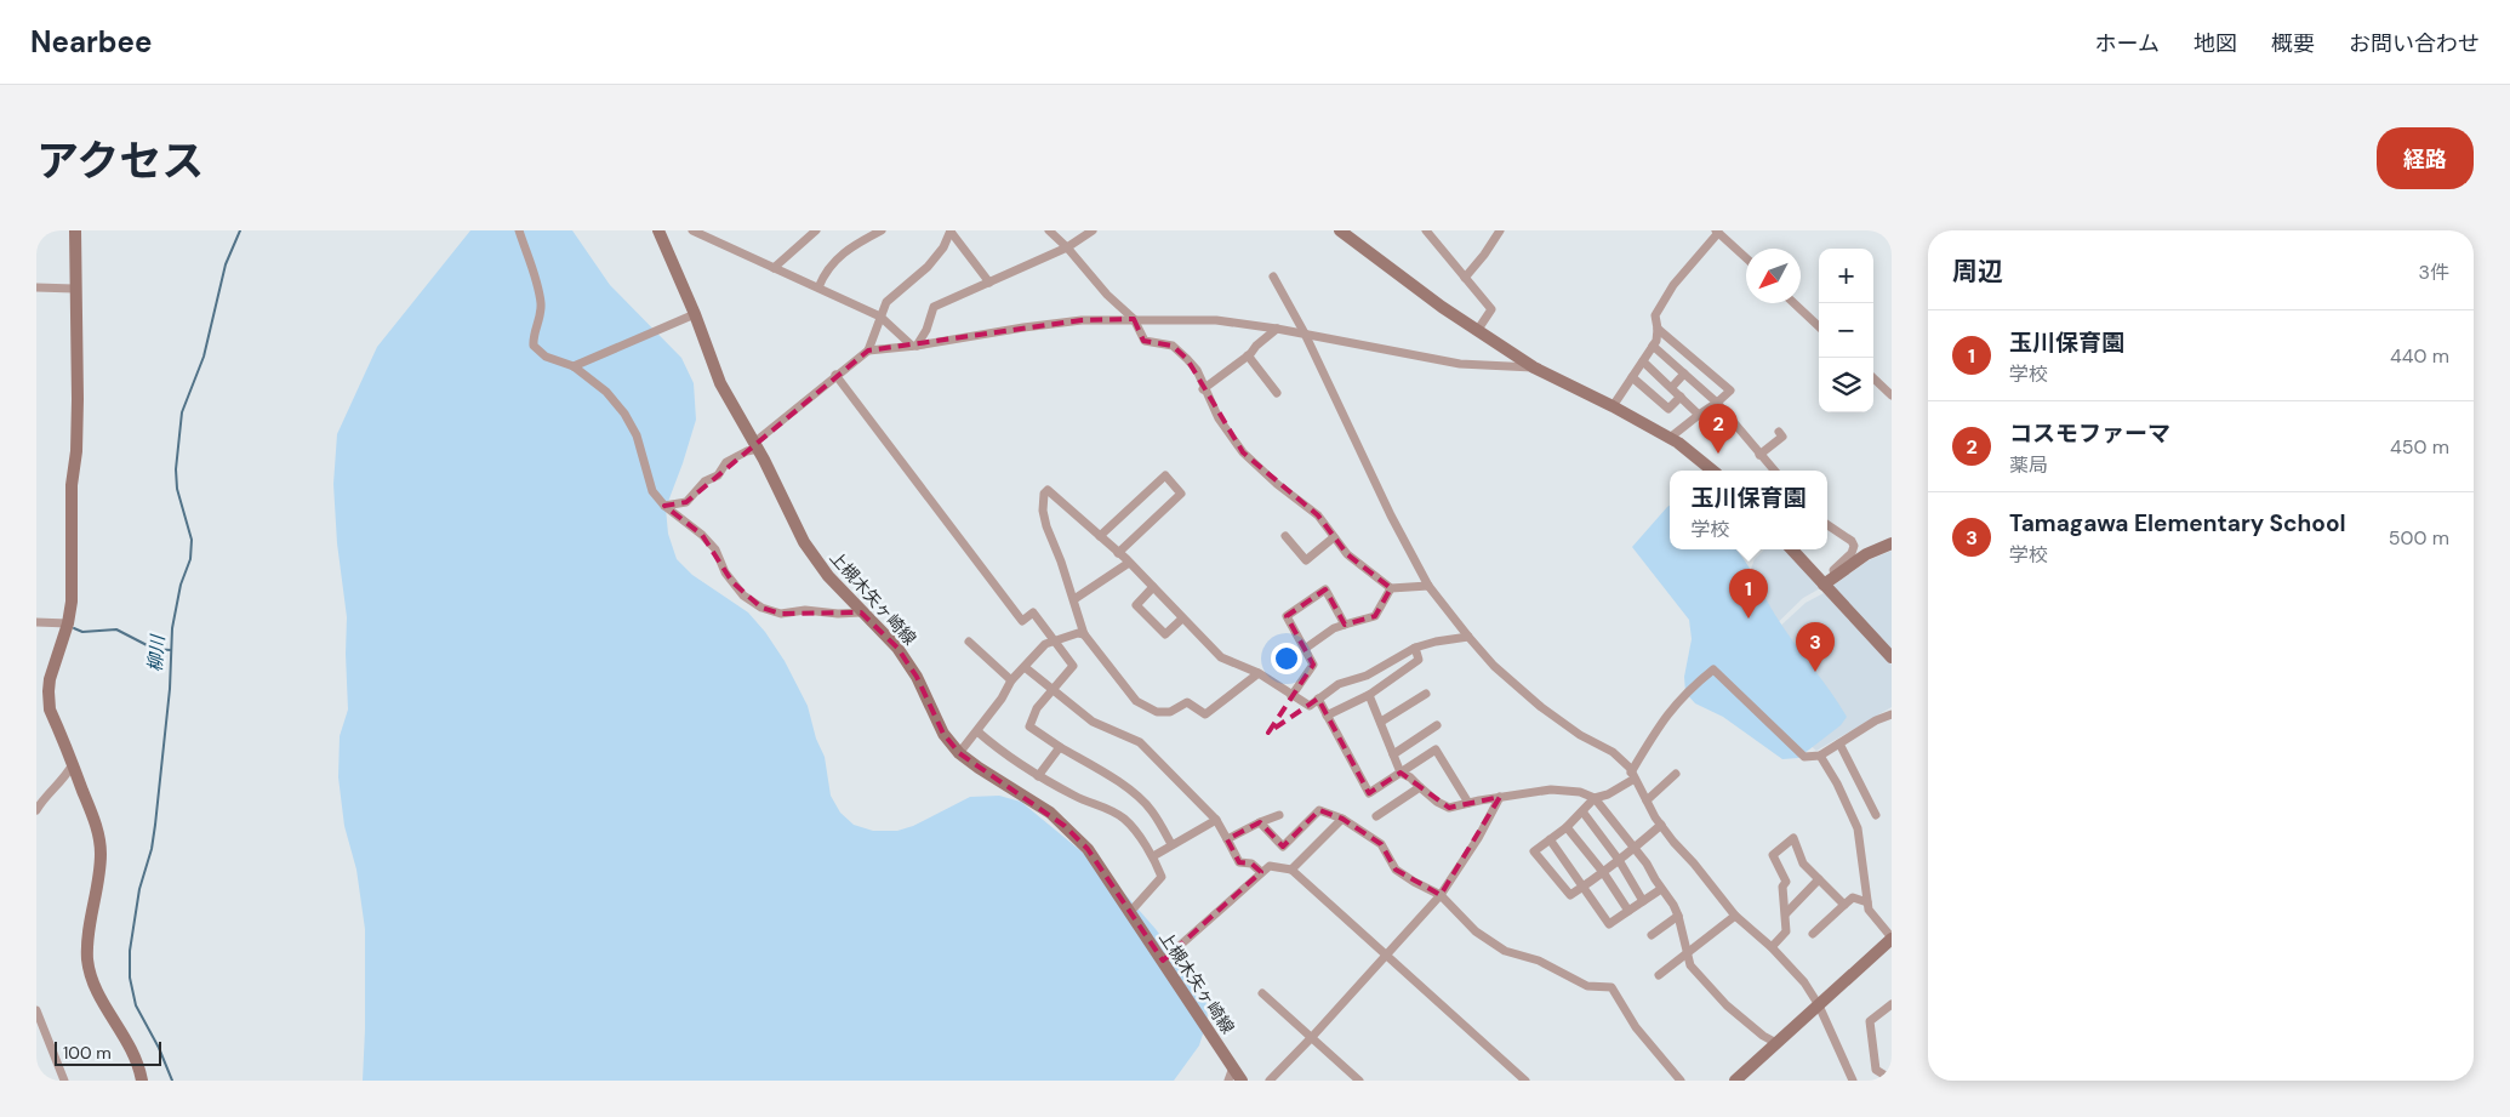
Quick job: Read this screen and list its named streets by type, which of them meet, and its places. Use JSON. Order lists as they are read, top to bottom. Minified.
{"streets":{"street":["上槻木矢ヶ崎線"]},"water":["柳川"],"scale_bar":"100 m","north":"bottom left","page":{"header":"Nearbee","nav":["ホーム","地図","概要","お問い合わせ"],"title":"アクセス","buttons":"経路","heading":["周辺","3件"],"map_buttons":["+","−"],"list":[{"mark":"1","name":"玉川保育園","note":"学校","value":"440 m"},{"mark":"2","name":"コスモファーマ","note":"薬局","value":"450 m"},{"mark":"3","name":"Tamagawa Elementary School","note":"学校","value":"500 m"}],"pins":["2","1","3"],"popup":["玉川保育園","学校"],"scale":"100 m"}}
